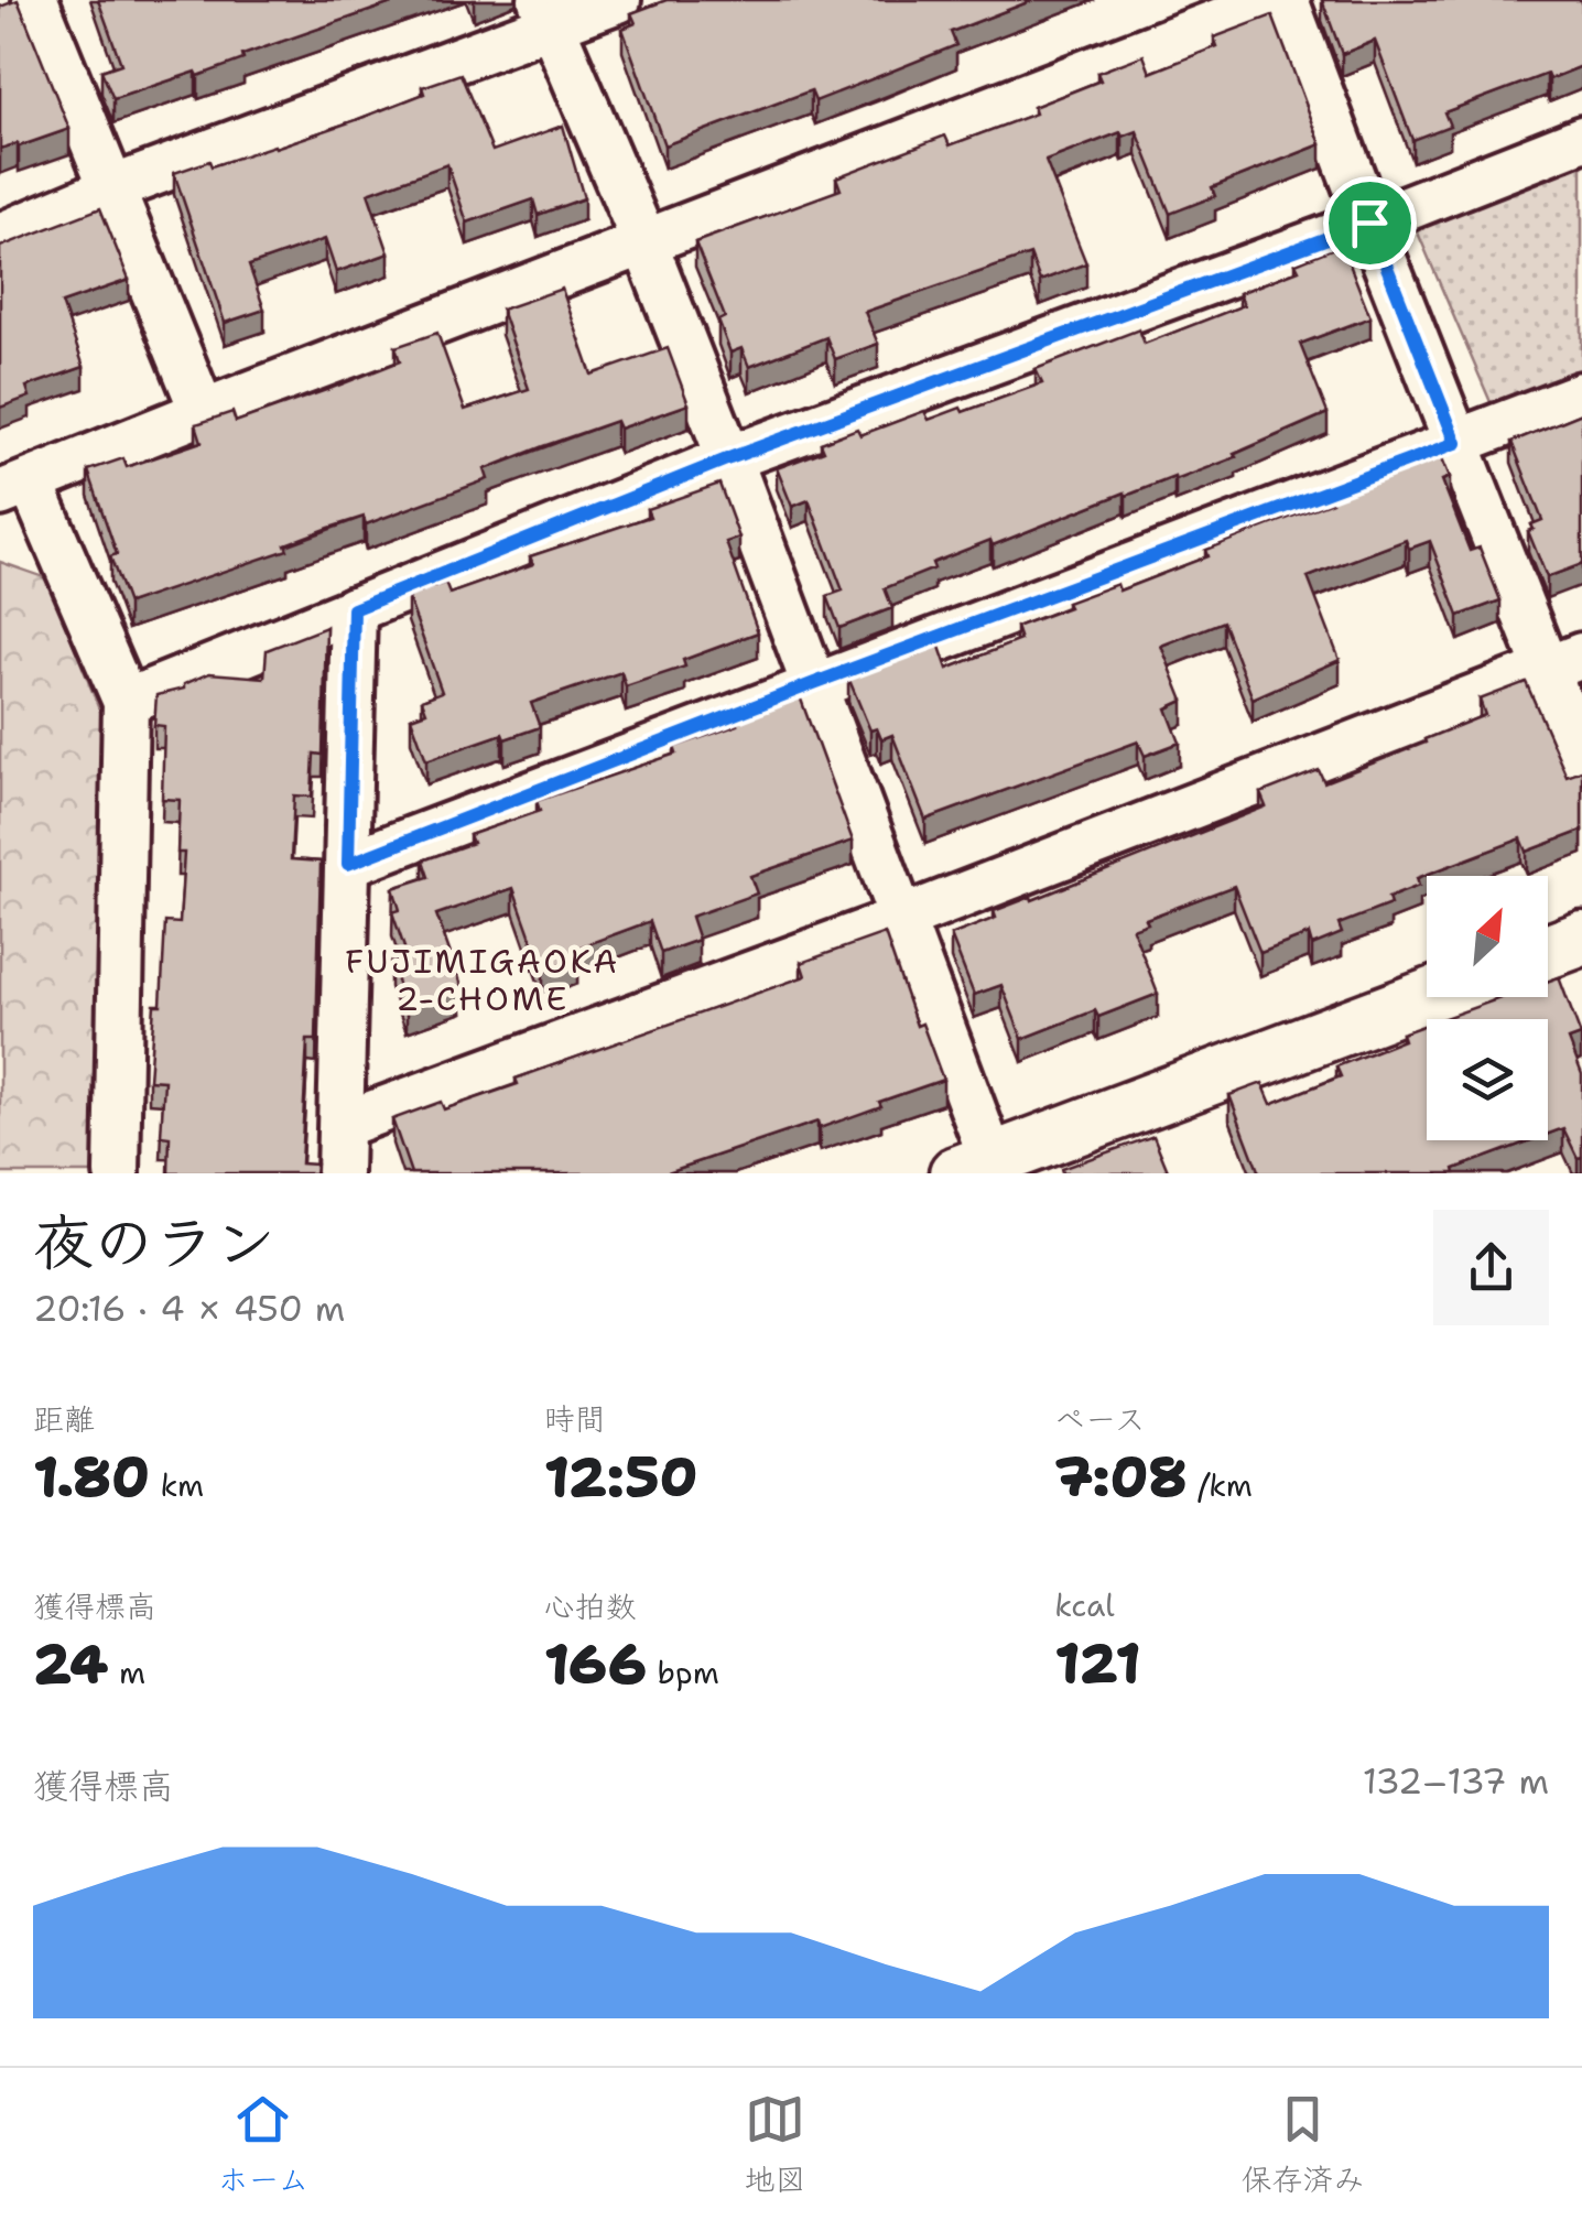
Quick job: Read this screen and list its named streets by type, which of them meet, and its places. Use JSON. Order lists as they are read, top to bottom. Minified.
{"districts":["FUJIMIGAOKA 2-CHOME"],"north":"top right","page":{"heading":["夜のラン","20:16 · 4 × 450 m"],"stats":[["距離","1.80 km"],["時間","12:50"],["ペース","7:08 /km"],["獲得標高","24 m"],["心拍数","166 bpm"],["kcal","121"]],"chart":["獲得標高","132–137 m"],"tabs":["ホーム","地図","保存済み"]}}
